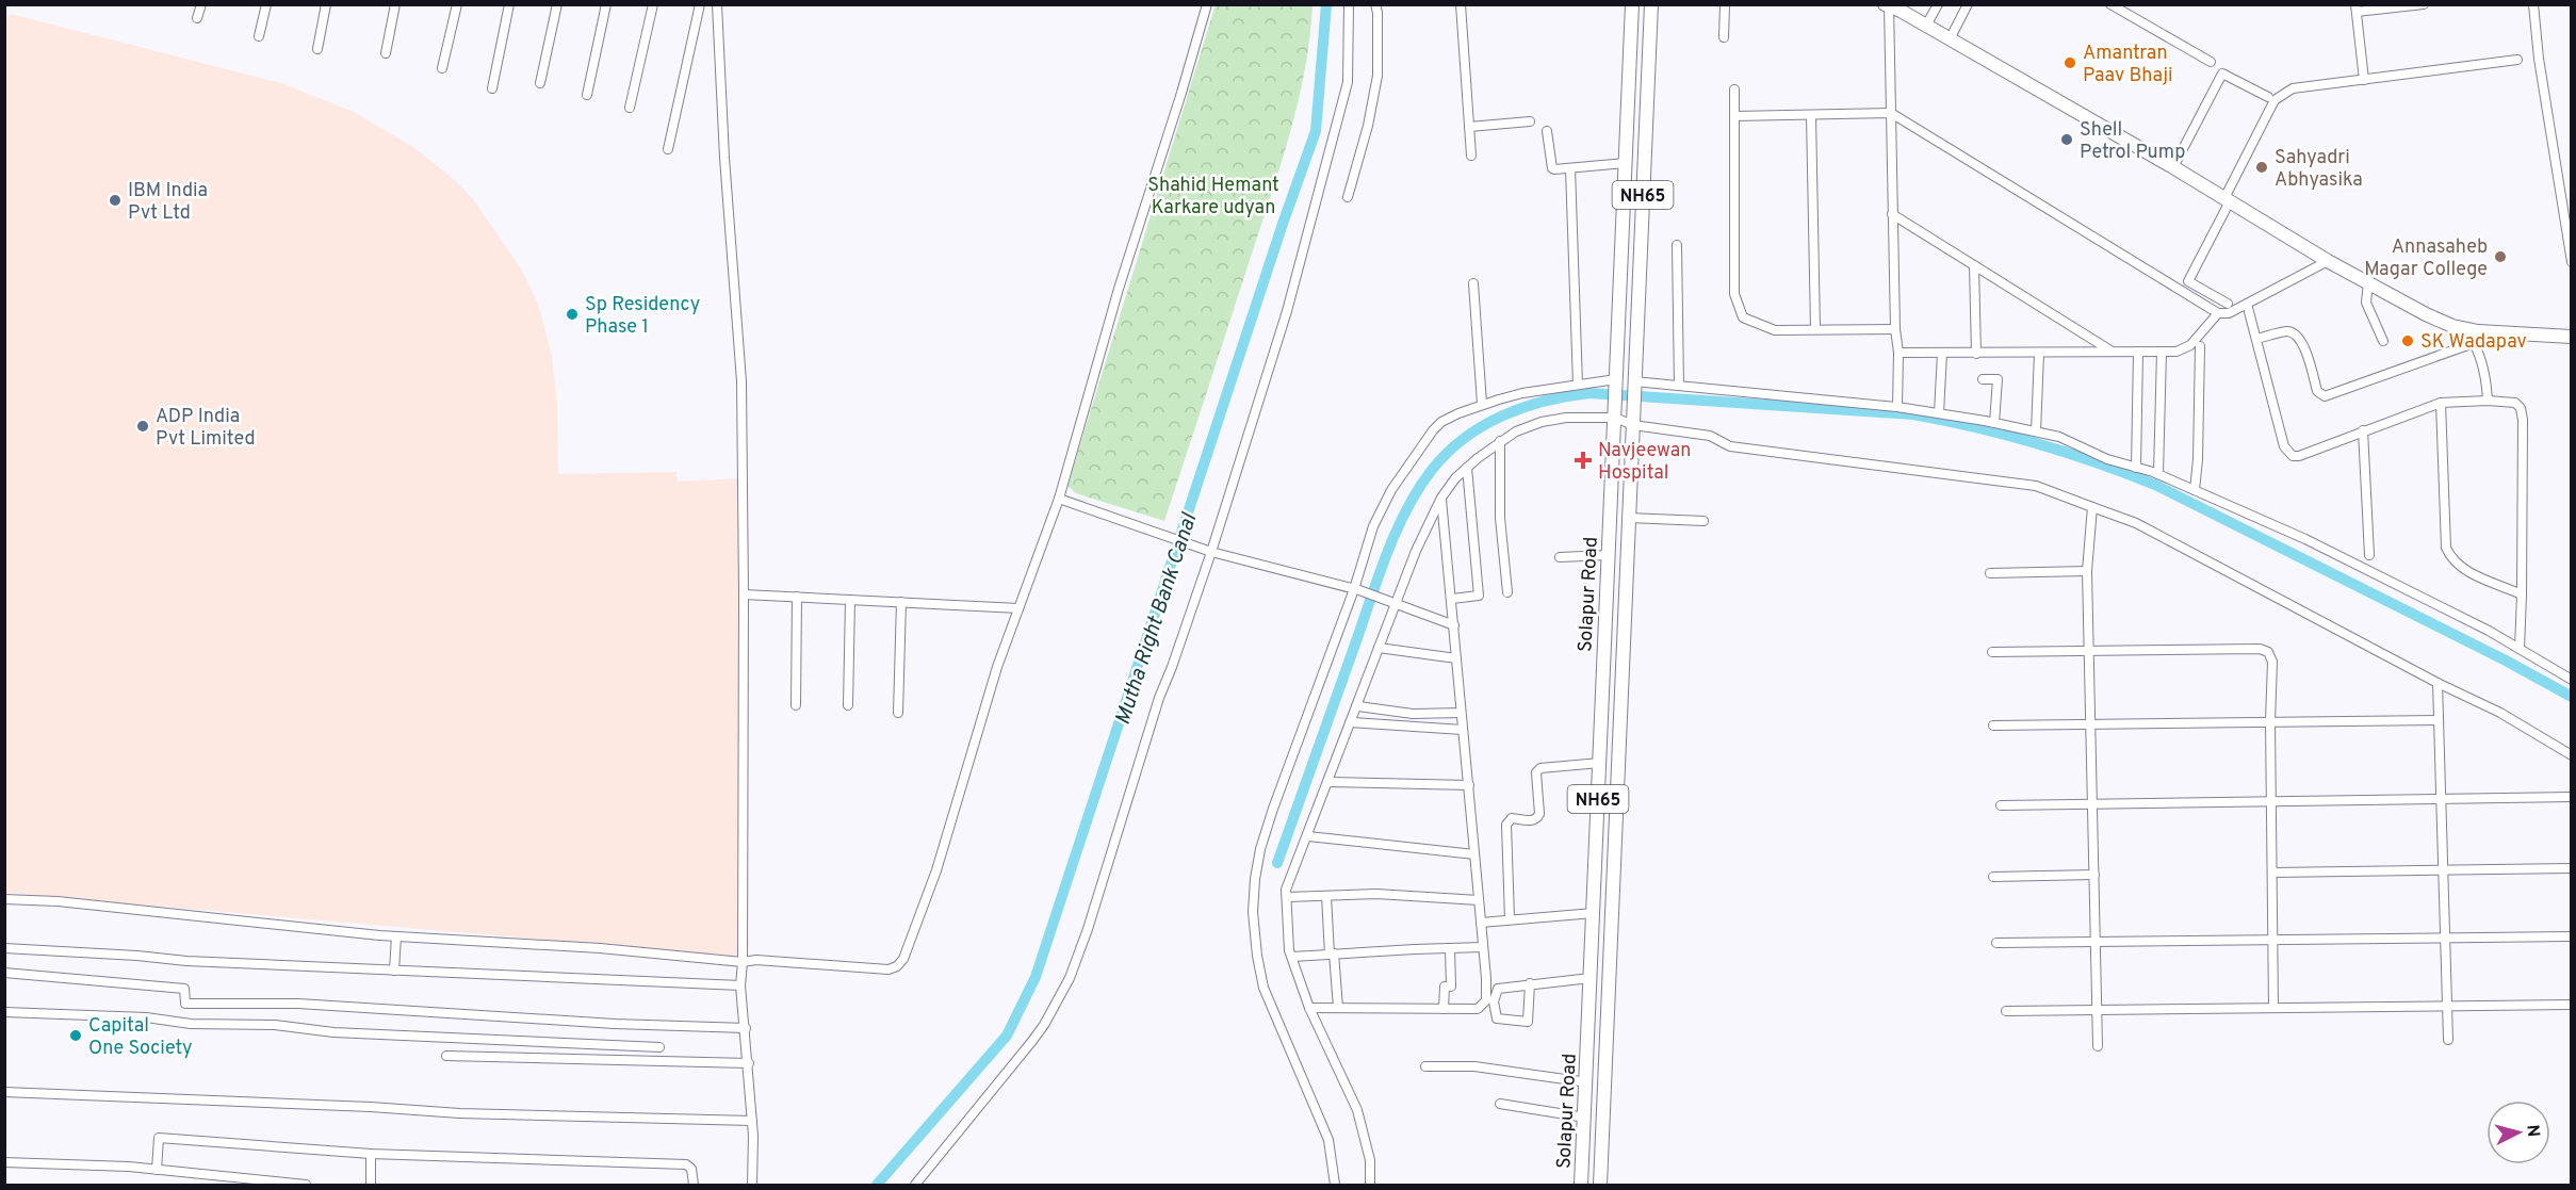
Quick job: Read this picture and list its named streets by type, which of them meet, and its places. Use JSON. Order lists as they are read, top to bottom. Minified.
{"streets":{"main road":["NH65","Solapur Road"]},"water":["Mutha Right Bank Canal"],"parks":["Shahid Hemant Karkare udyan"],"places":{"other":["Amantran Paav Bhaji","Shell Petrol Pump","Sahyadri Abhyasika","IBM India Pvt Ltd","Annasaheb Magar College","Sp Residency Phase 1","SK Wadapav","ADP India Pvt Limited","Capital One Society"],"health":["Navjeewan Hospital"]},"north":"right"}
